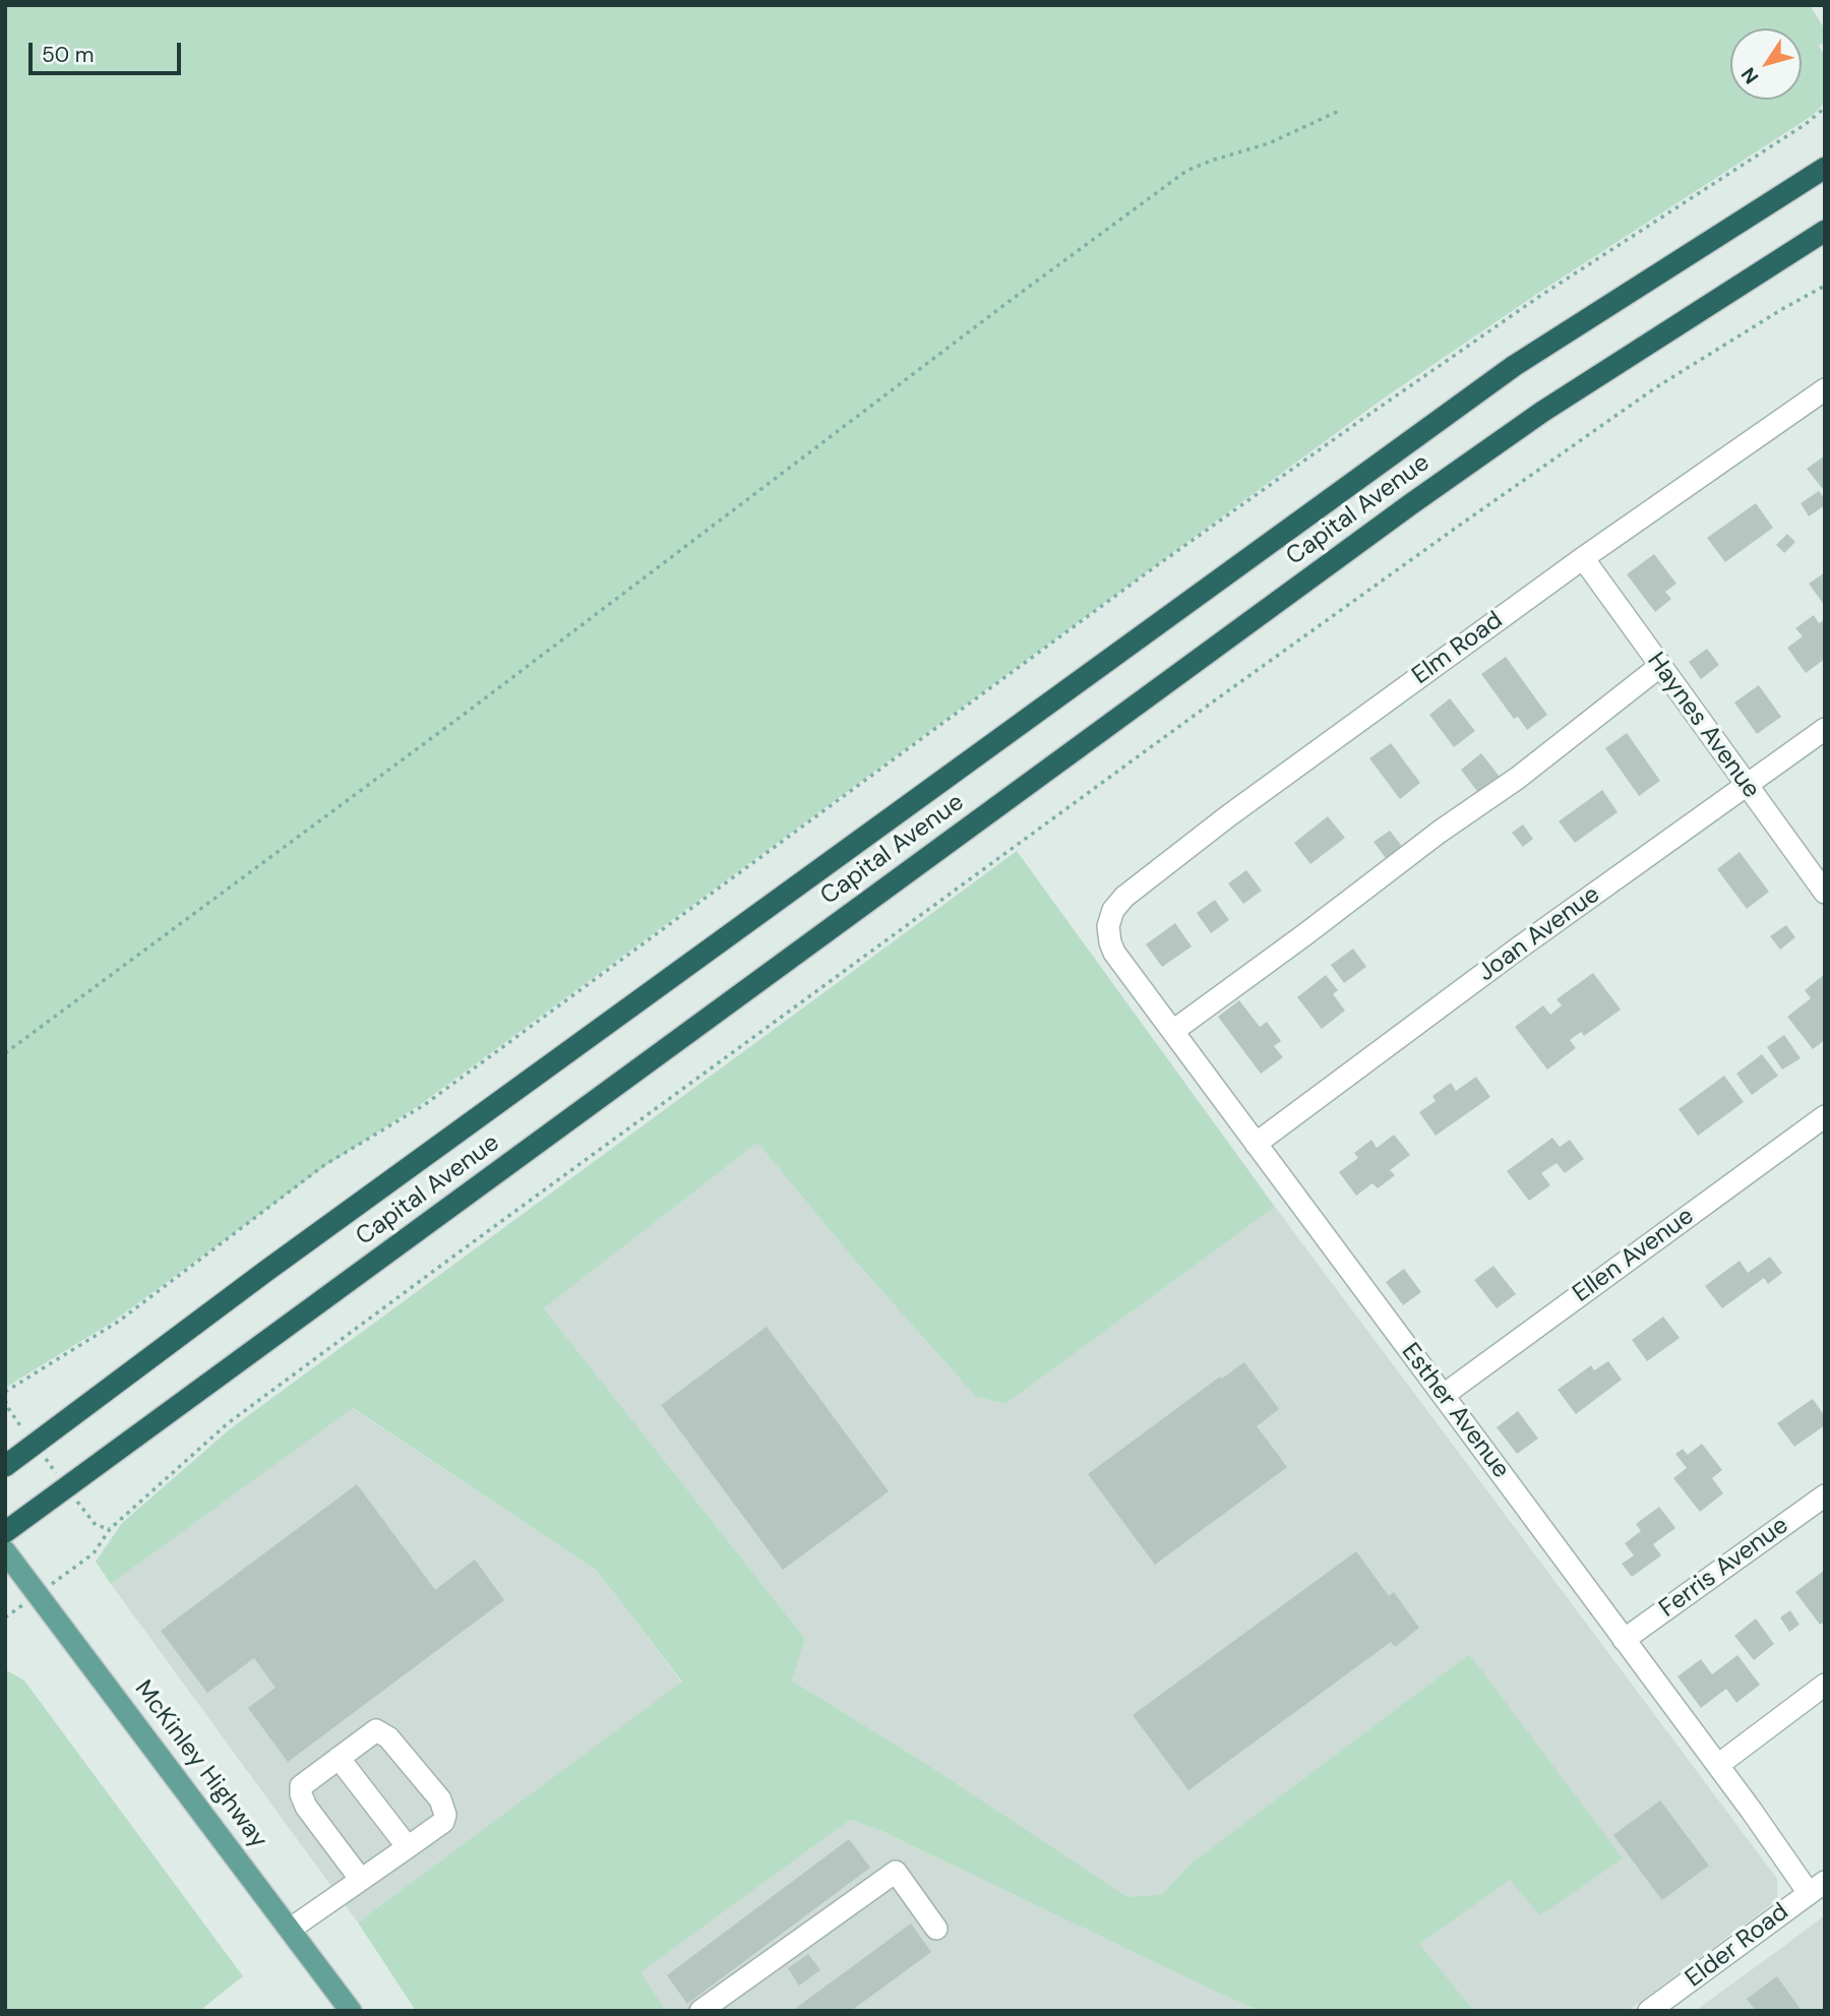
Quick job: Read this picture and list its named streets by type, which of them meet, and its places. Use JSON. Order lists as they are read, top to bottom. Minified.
{"streets":{"highway":["Capital Avenue"],"main road":["McKinley Highway"],"street":["Elm Road","Haynes Avenue","Joan Avenue","Ellen Avenue","Esther Avenue","Ferris Avenue","Elder Road"]},"crossings":[["Elm Road","Haynes Avenue"],["Elm Road","Esther Avenue"],["Haynes Avenue","Joan Avenue"],["Joan Avenue","Esther Avenue"],["Ellen Avenue","Esther Avenue"],["Esther Avenue","Ferris Avenue"],["Esther Avenue","Elder Road"]],"scale_bar":"50 m","north":"bottom left"}
